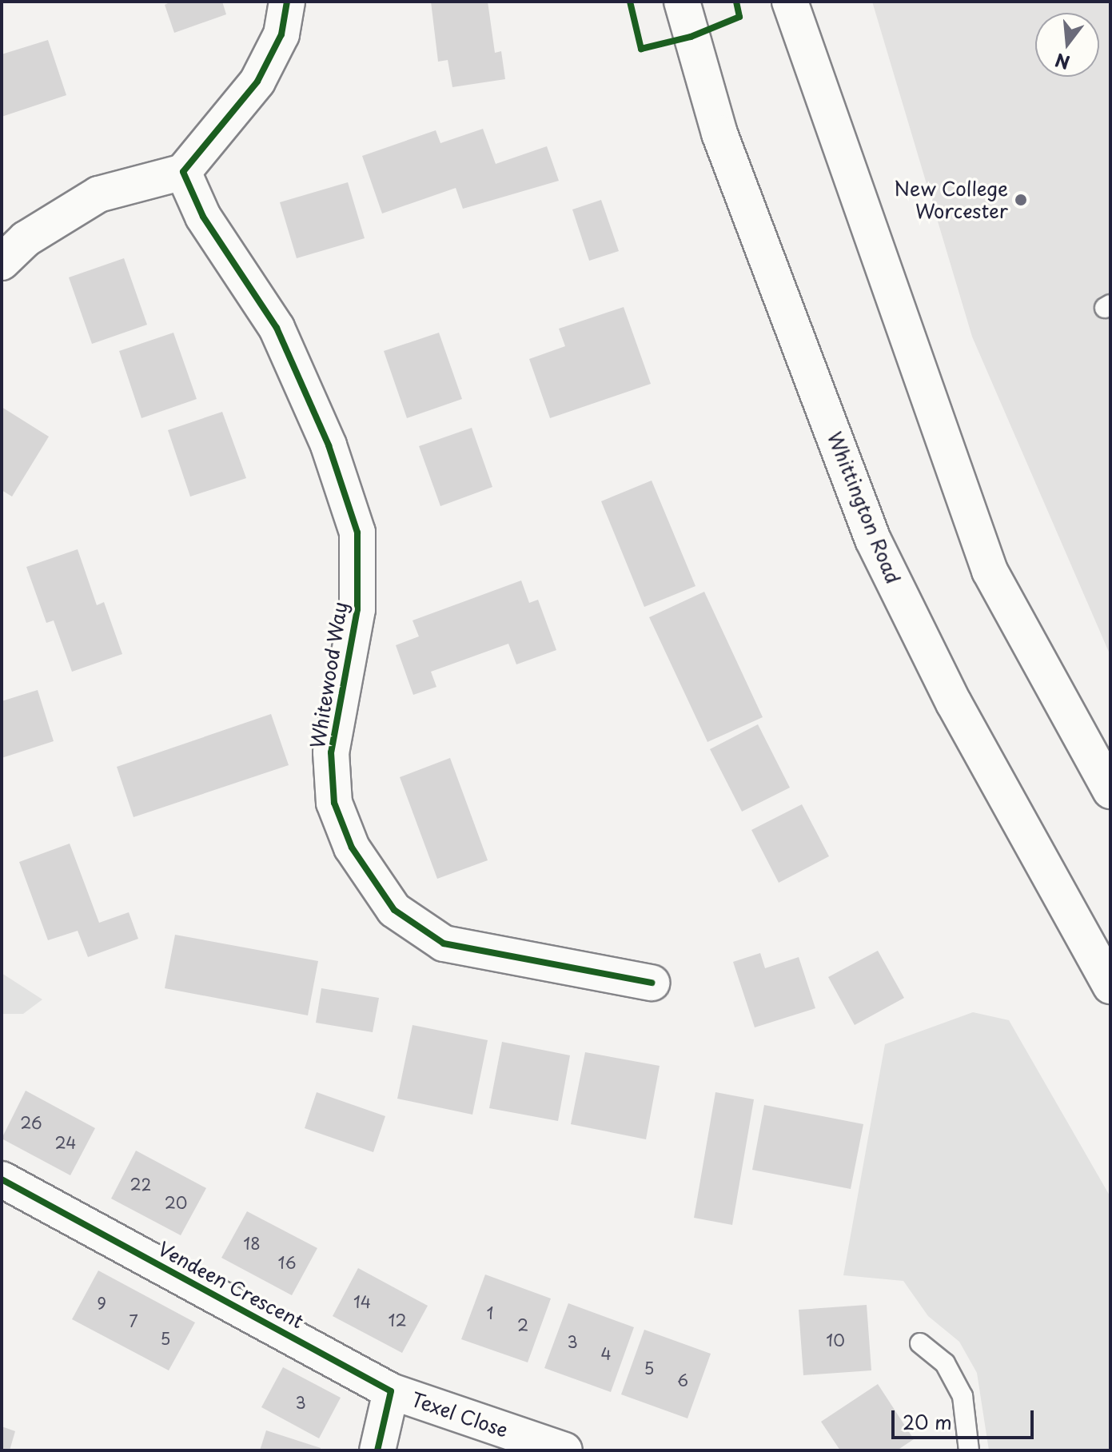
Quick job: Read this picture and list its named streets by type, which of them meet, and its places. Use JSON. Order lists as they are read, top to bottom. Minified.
{"streets":{"street":["Whittington Road","Whitewood Way","Vendeen Crescent","Texel Close"]},"crossings":[["Vendeen Crescent","Texel Close"]],"places":["New College Worcester"],"house_numbers":["26","24","22","20","18","16","14","9","1","12","7","2","5","10","3","4","5","6","3"],"scale_bar":"20 m","north":"bottom"}
